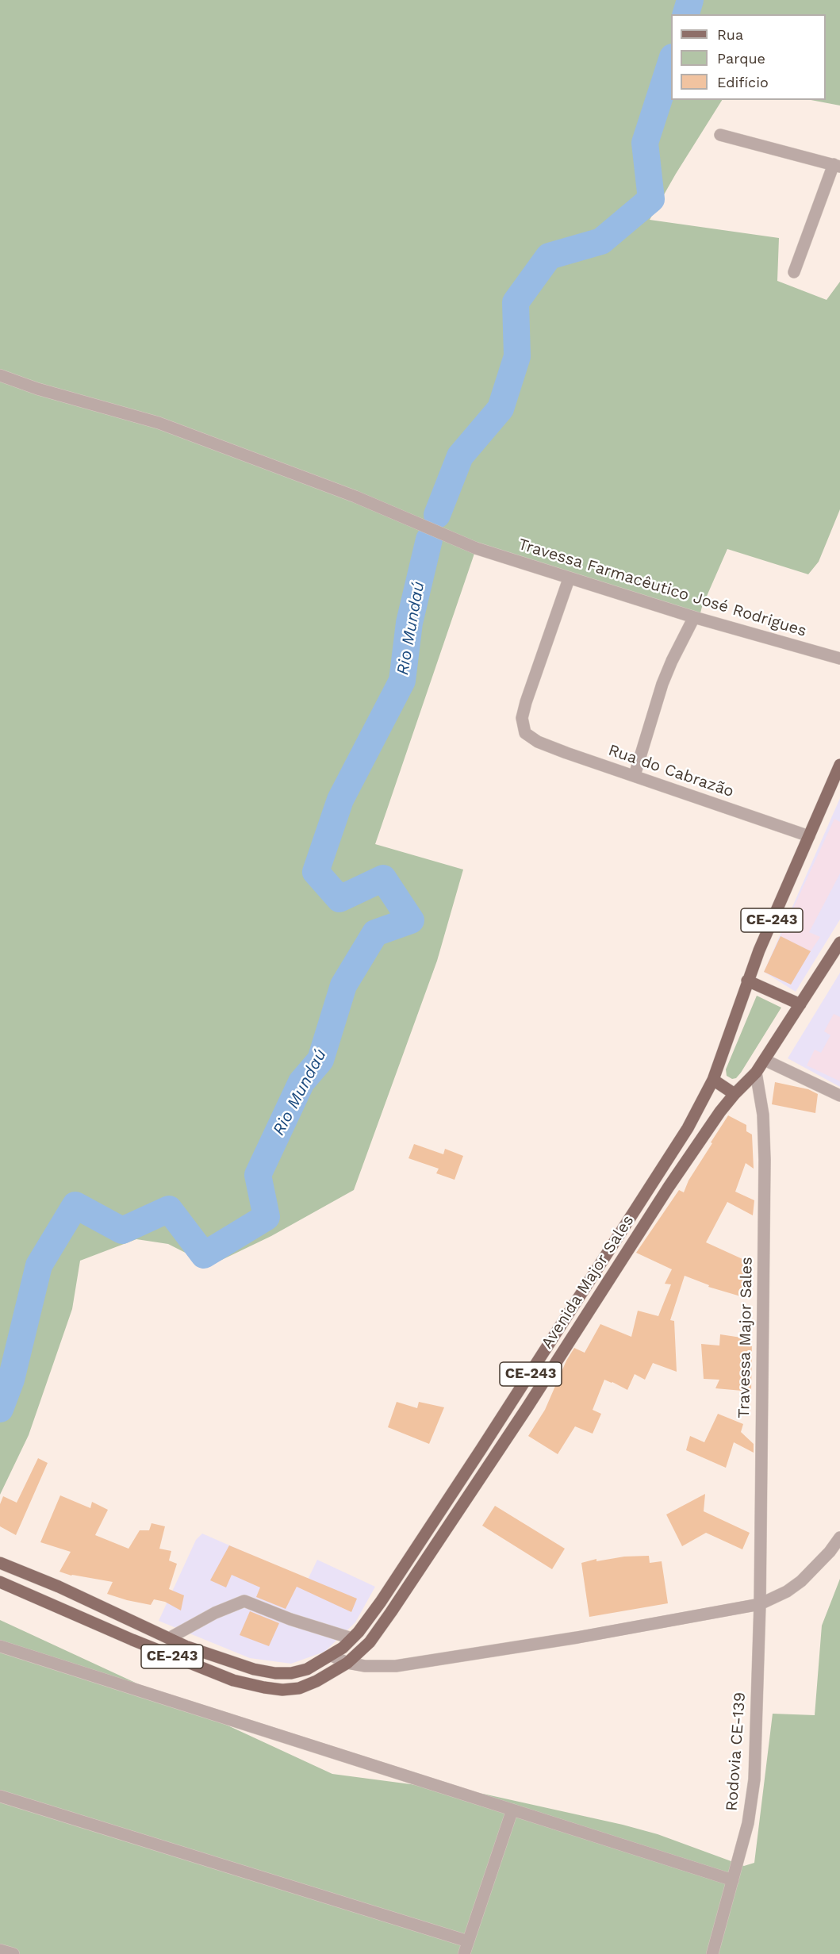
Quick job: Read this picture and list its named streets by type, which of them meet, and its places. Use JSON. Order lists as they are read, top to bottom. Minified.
{"streets":{"main road":["CE-243","Avenida Major Sales"],"street":["Travessa Farmacêutico José Rodrigues","Rua do Cabrazão","Travessa Major Sales","Rodovia CE-139"]},"crossings":[["Travessa Farmacêutico José Rodrigues","Rua do Cabrazão"],["Rua do Cabrazão","CE-243"],["CE-243","Avenida Major Sales"],["Avenida Major Sales","Travessa Major Sales"],["Travessa Major Sales","Rodovia CE-139"]],"water":["Rio Mundaú"],"legend":["Rua","Parque","Edifício"]}
